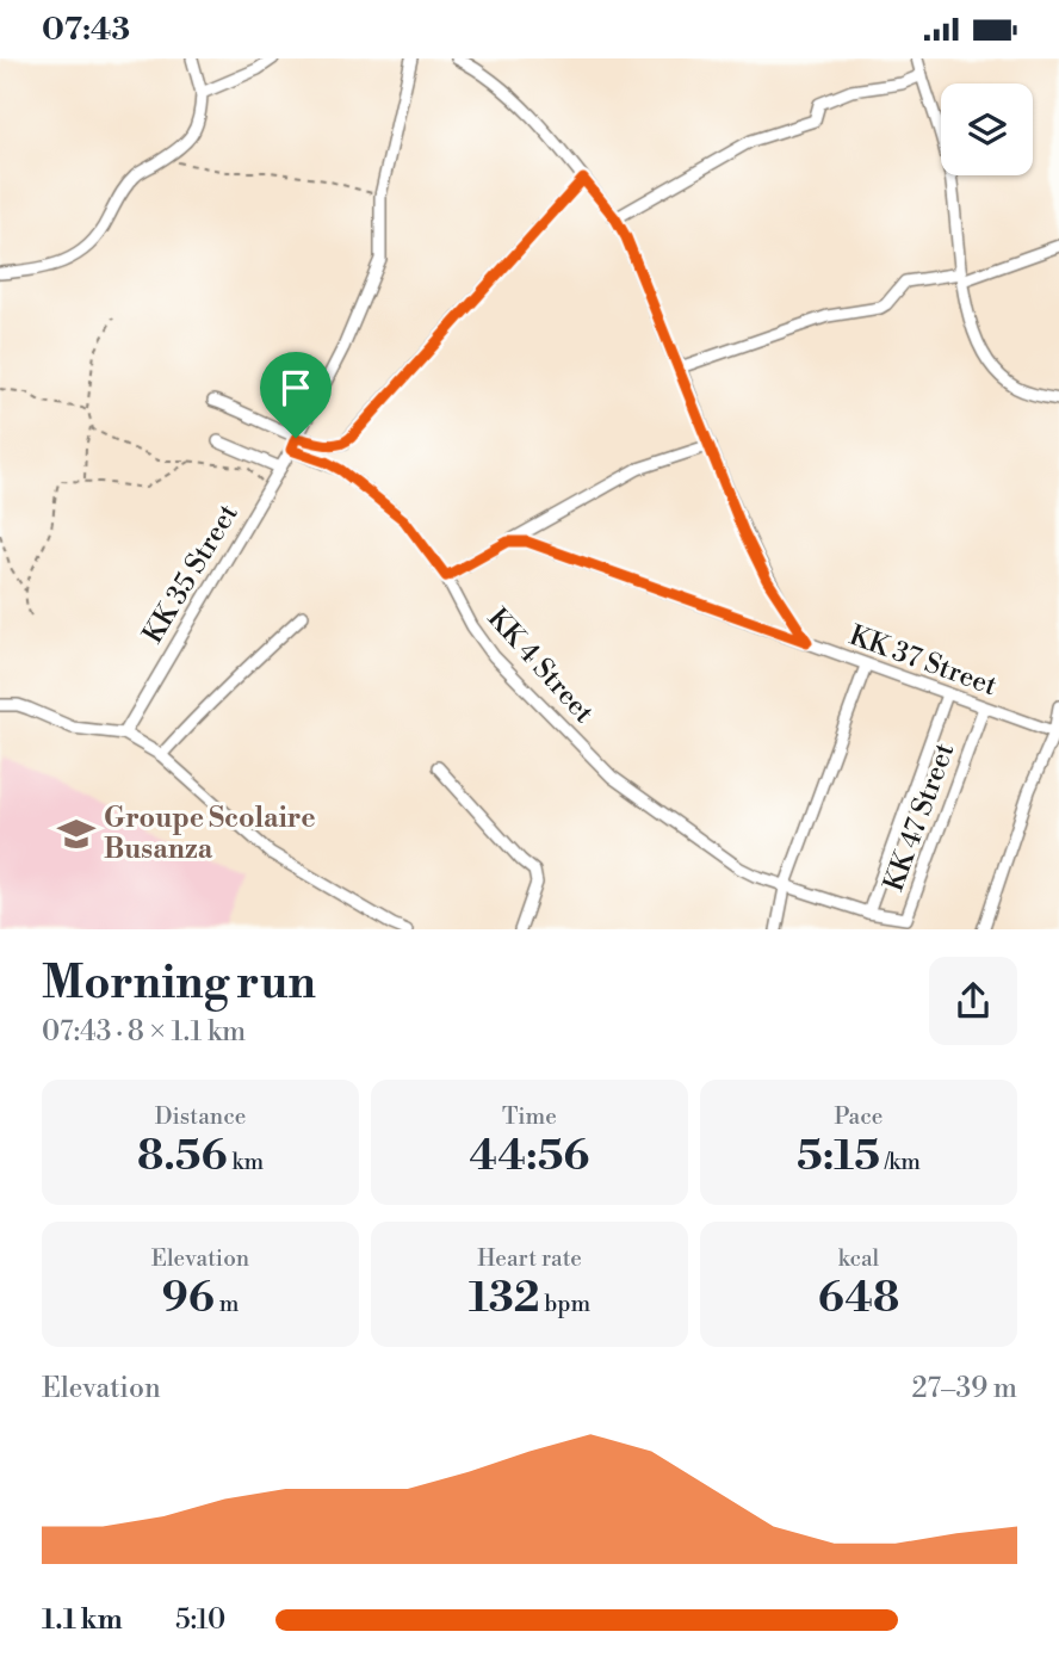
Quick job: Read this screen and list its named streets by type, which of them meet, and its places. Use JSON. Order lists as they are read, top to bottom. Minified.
{"streets":{"street":["KK 35 Street","KK 37 Street","KK 4 Street","KK 47 Street"]},"crossings":[["KK 35 Street","KK 4 Street"],["KK 37 Street","KK 47 Street"],["KK 4 Street","KK 47 Street"]],"places":{"school or university":["Groupe Scolaire Busanza"]},"page":{"status":"07:43","heading":["Morning run","07:43 · 8 × 1.1 km"],"stats":[["Distance","8.56 km"],["Time","44:56"],["Pace","5:15 /km"],["Elevation","96 m"],["Heart rate","132 bpm"],["kcal","648"]],"chart":["Elevation","27–39 m"],"list":[{"name":"1.1 km","note":"5:10"}]}}
